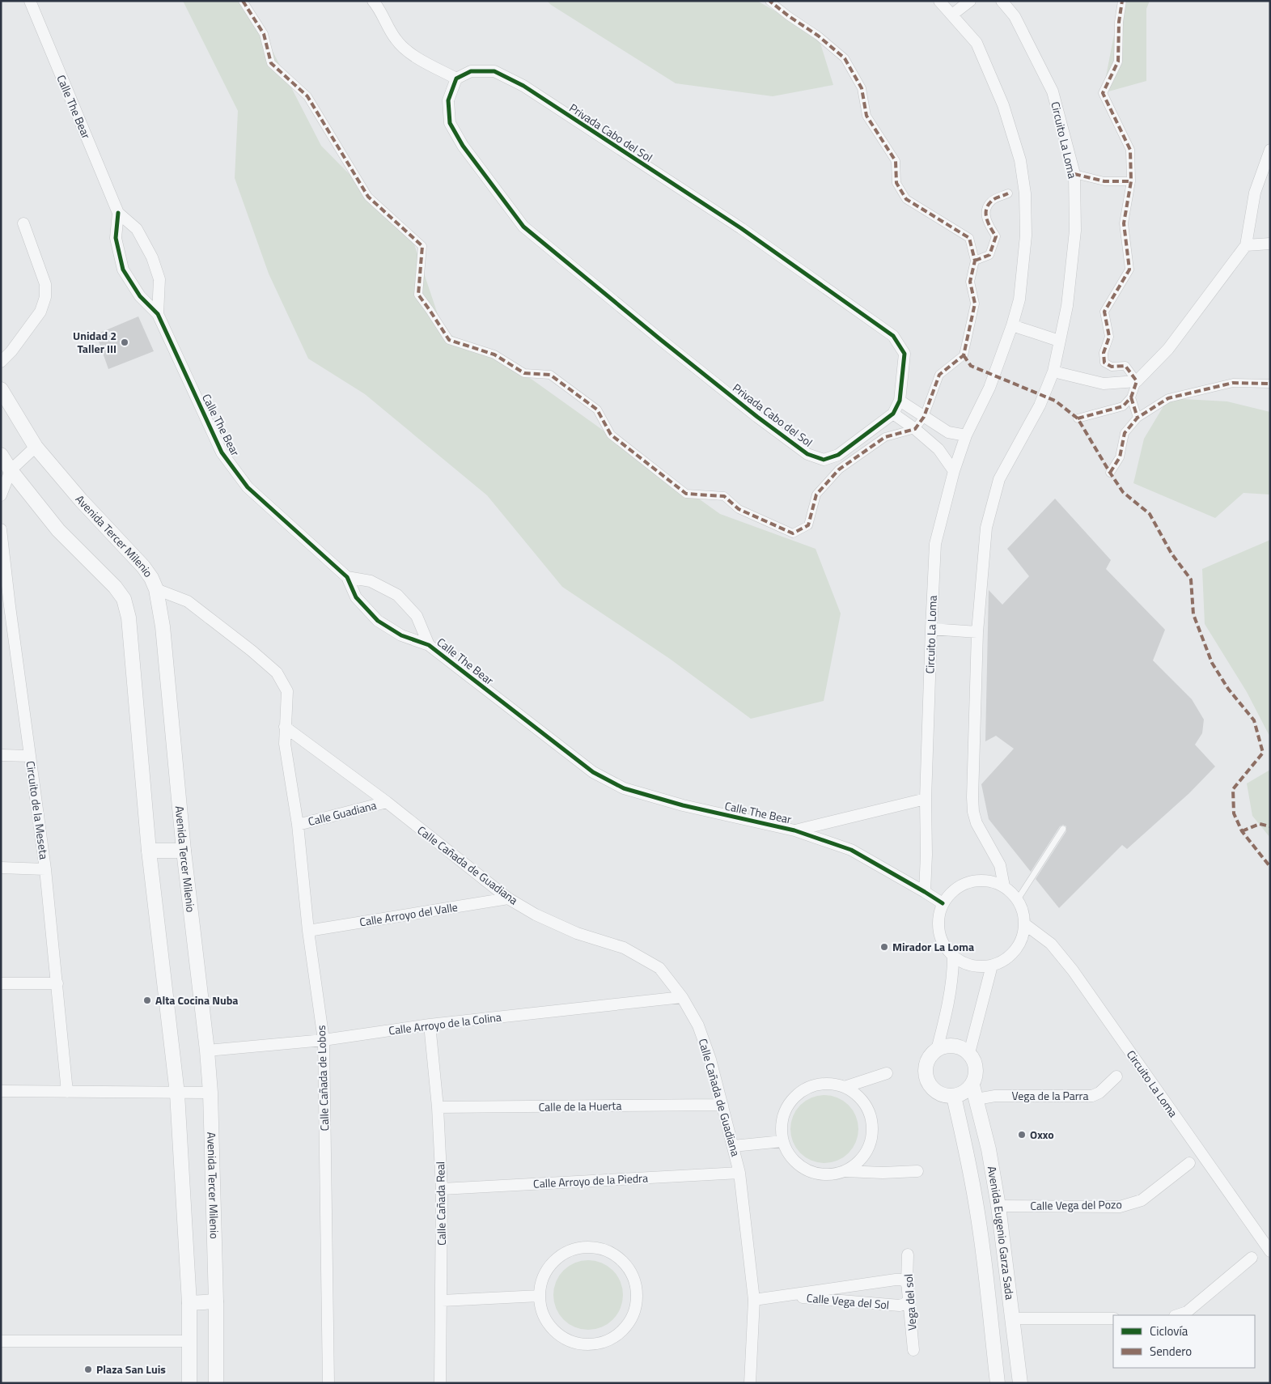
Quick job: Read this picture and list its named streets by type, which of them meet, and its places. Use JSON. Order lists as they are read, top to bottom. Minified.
{"streets":{"street":["Calle The Bear","Privada Cabo del Sol","Circuito La Loma","Avenida Tercer Milenio","Circuito de la Meseta","Calle Guadiana","Calle Cañada de Guadiana","Calle Arroyo del Valle","Calle Arroyo de la Colina","Calle Cañada de Lobos","Vega de la Parra","Calle de la Huerta","Calle Arroyo de la Piedra","Calle Cañada Real","Calle Vega del Pozo","Avenida Eugenio Garza Sada","Calle Vega del Sol","Vega del sol"]},"crossings":[["Calle The Bear","Circuito La Loma"],["Avenida Tercer Milenio","Calle Arroyo de la Colina"],["Calle Guadiana","Calle Cañada de Guadiana"],["Calle Guadiana","Calle Cañada de Lobos"],["Calle Cañada de Guadiana","Calle Arroyo del Valle"],["Calle Cañada de Guadiana","Calle Arroyo de la Colina"],["Calle Cañada de Guadiana","Calle Cañada de Lobos"],["Calle Cañada de Guadiana","Calle de la Huerta"],["Calle Cañada de Guadiana","Calle Arroyo de la Piedra"],["Calle Cañada de Guadiana","Calle Vega del Sol"],["Calle Arroyo del Valle","Calle Cañada de Lobos"],["Calle Arroyo de la Colina","Calle Cañada de Lobos"],["Calle Arroyo de la Colina","Calle Cañada Real"],["Vega de la Parra","Avenida Eugenio Garza Sada"],["Calle de la Huerta","Calle Cañada Real"],["Calle Arroyo de la Piedra","Calle Cañada Real"],["Calle Vega del Pozo","Avenida Eugenio Garza Sada"],["Calle Vega del Sol","Vega del sol"]],"places":["Unidad 2 Taller III","Mirador La Loma","Alta Cocina Nuba","Oxxo","Plaza San Luis"],"legend":["Ciclovía","Sendero"]}
